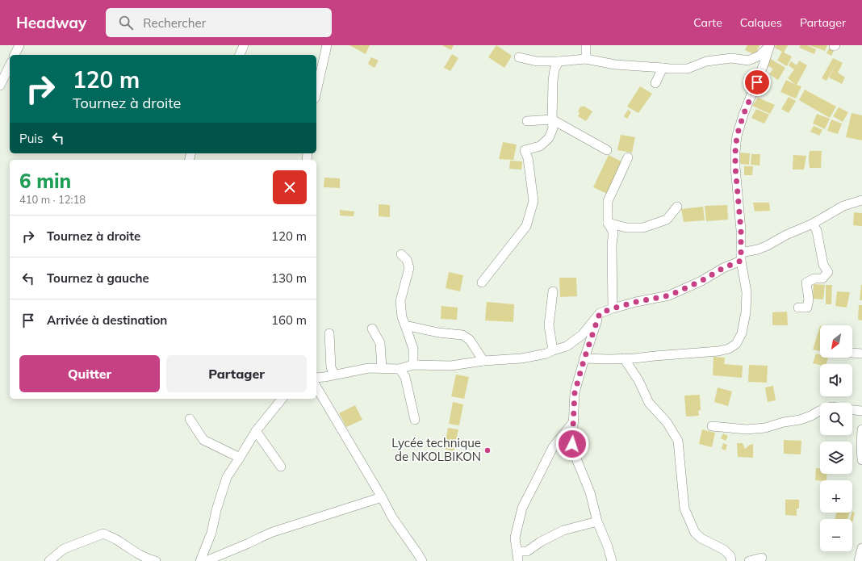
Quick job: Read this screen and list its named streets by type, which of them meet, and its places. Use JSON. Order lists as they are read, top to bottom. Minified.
{"places":["Lycée technique de NKOLBIKON"],"north":"bottom left","page":{"header":"Headway","search":"Rechercher","nav":["Carte","Calques","Partager"],"turn":["120 m","Tournez à droite"],"then":"Puis","heading":["6 min","410 m · 12:18"],"list":[{"name":"Tournez à droite","value":"120 m"},{"name":"Tournez à gauche","value":"130 m"},{"name":"Arrivée à destination","value":"160 m"}],"map_buttons":["+","−"],"buttons":["Quitter","Partager"]}}
